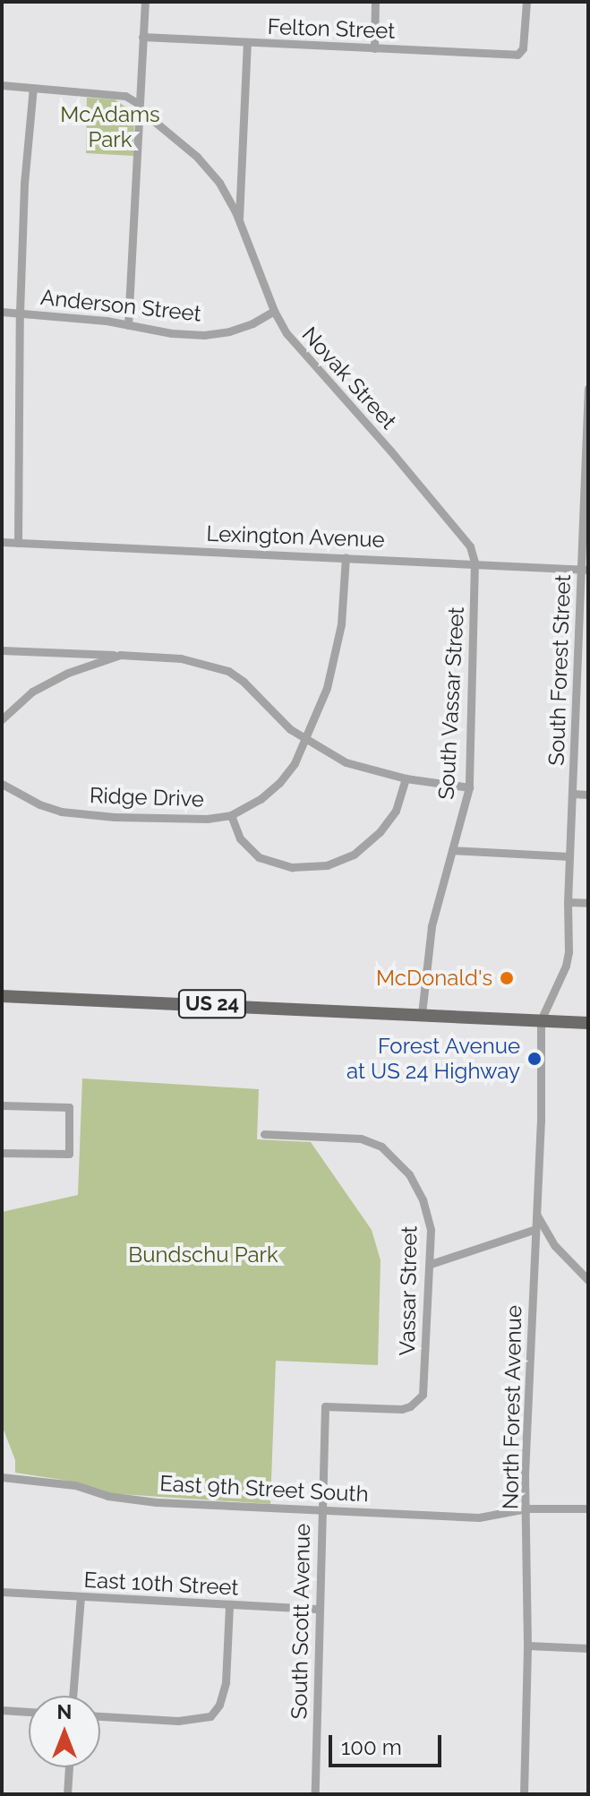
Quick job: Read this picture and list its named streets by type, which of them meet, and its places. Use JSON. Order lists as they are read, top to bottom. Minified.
{"streets":{"main road":["US 24"],"street":["Felton Street","Anderson Street","Novak Street","Lexington Avenue","South Forest Street","South Vassar Street","Ridge Drive","Vassar Street","North Forest Avenue","East 9th Street South","East 10th Street","South Scott Avenue"]},"crossings":[["Anderson Street","Novak Street"],["Novak Street","Lexington Avenue"],["Novak Street","South Vassar Street"],["Lexington Avenue","South Forest Street"],["Lexington Avenue","South Vassar Street"],["Lexington Avenue","Ridge Drive"],["South Forest Street","US 24"],["South Forest Street","North Forest Avenue"],["South Vassar Street","US 24"],["US 24","North Forest Avenue"],["Vassar Street","South Scott Avenue"],["North Forest Avenue","East 9th Street South"],["East 9th Street South","South Scott Avenue"],["East 10th Street","South Scott Avenue"]],"parks":["McAdams Park","Bundschu Park"],"places":["McDonald's","Forest Avenue at US 24 Highway"],"scale_bar":"100 m","north":"top"}
